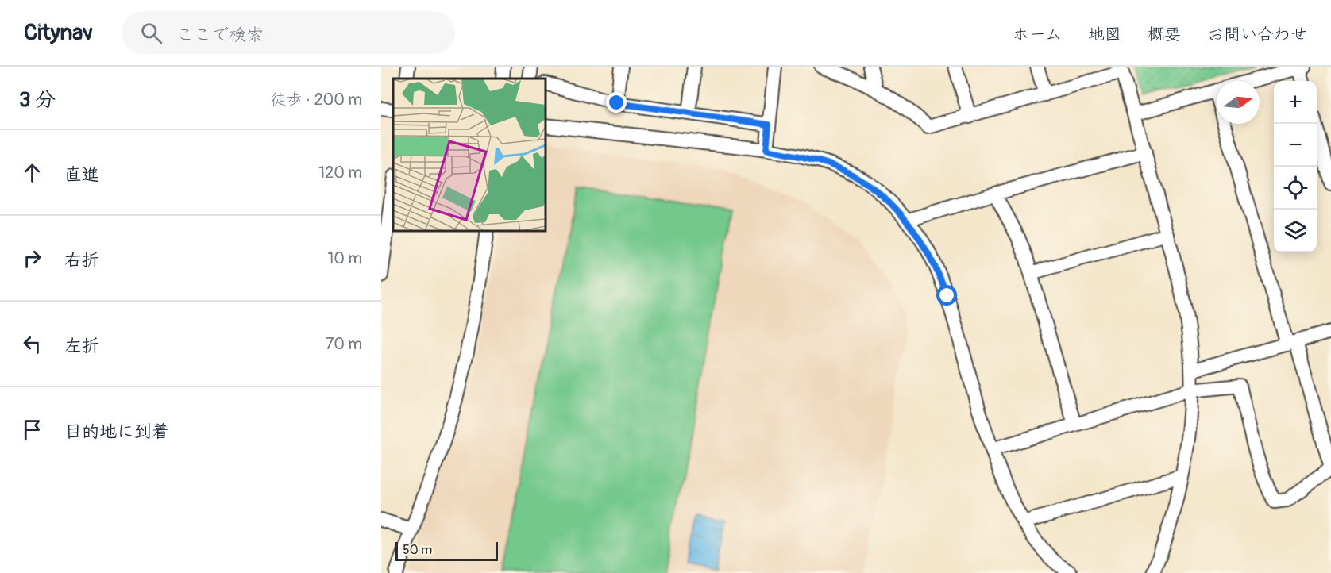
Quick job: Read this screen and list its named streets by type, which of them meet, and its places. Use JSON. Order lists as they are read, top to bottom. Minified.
{"scale_bar":"50 m","north":"right","page":{"header":"Citynav","search":"ここで検索","nav":["ホーム","地図","概要","お問い合わせ"],"heading":["3 分","徒歩 · 200 m"],"map_buttons":["+","−"],"list":[["直進","120 m"],["右折","10 m"],["左折","70 m"],"目的地に到着"],"scale":"50 m"}}
